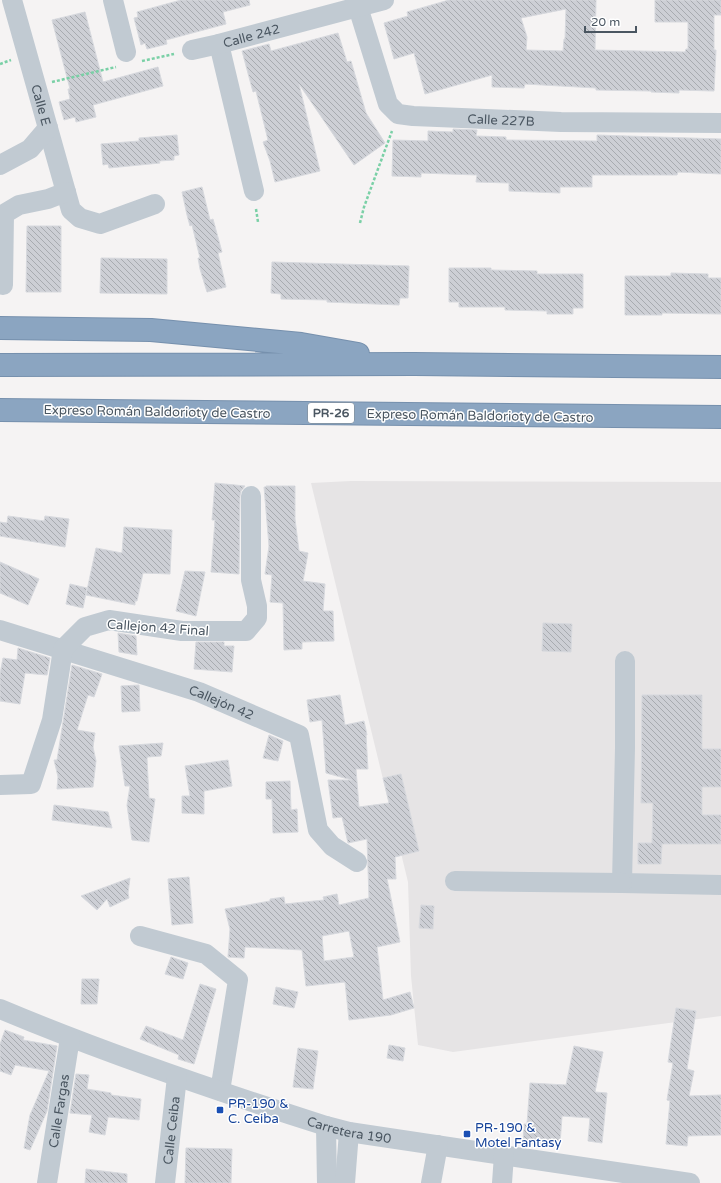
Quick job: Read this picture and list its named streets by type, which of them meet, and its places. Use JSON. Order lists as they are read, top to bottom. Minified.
{"streets":{"highway":["Expreso Román Baldorioty de Castro","PR-26"],"street":["Calle 242","Calle E","Calle 227B","Callejon 42 Final","Callejón 42","Calle Fargas","Carretera 190","Calle Ceiba"]},"crossings":[["Callejon 42 Final","Callejón 42"],["Calle Fargas","Carretera 190"],["Carretera 190","Calle Ceiba"]],"places":{"transit":["PR-190 & C. Ceiba","PR-190 & Motel Fantasy"]},"scale_bar":"20 m"}
